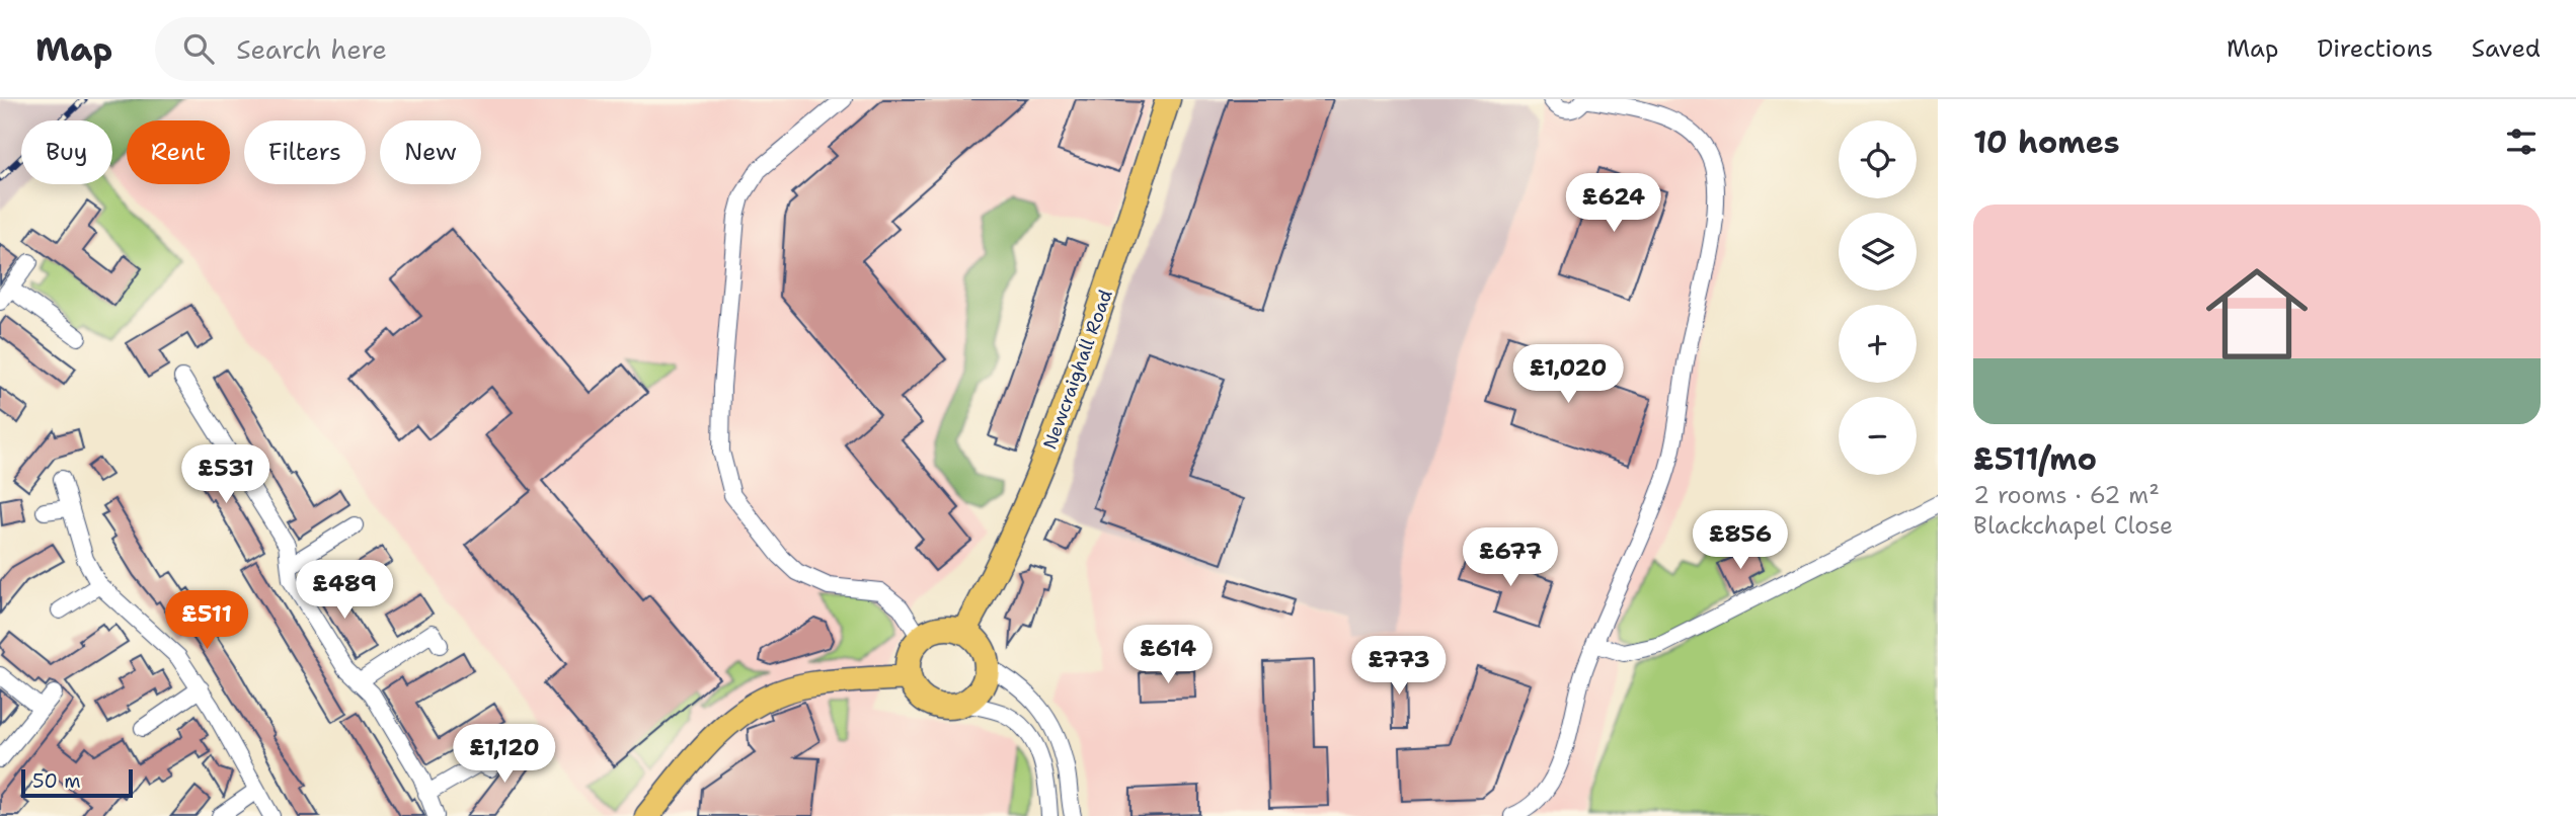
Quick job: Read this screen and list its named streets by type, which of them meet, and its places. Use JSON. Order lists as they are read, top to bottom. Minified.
{"streets":{"main road":["Newcraighall Road"]},"scale_bar":"50 m","page":{"header":"Map","search":"Search here","nav":["Map","Directions","Saved"],"heading":"10 homes","map_buttons":["+","−"],"chip":["Buy","Rent","Filters","New"],"price":["£624","£1,020","£531","£856","£677","£489","£511","£614","£773","£1,120"],"list":[{"name":"£511/mo","note":"2 rooms · 62 m² · Blackchapel Close"}],"scale":"50 m"}}
